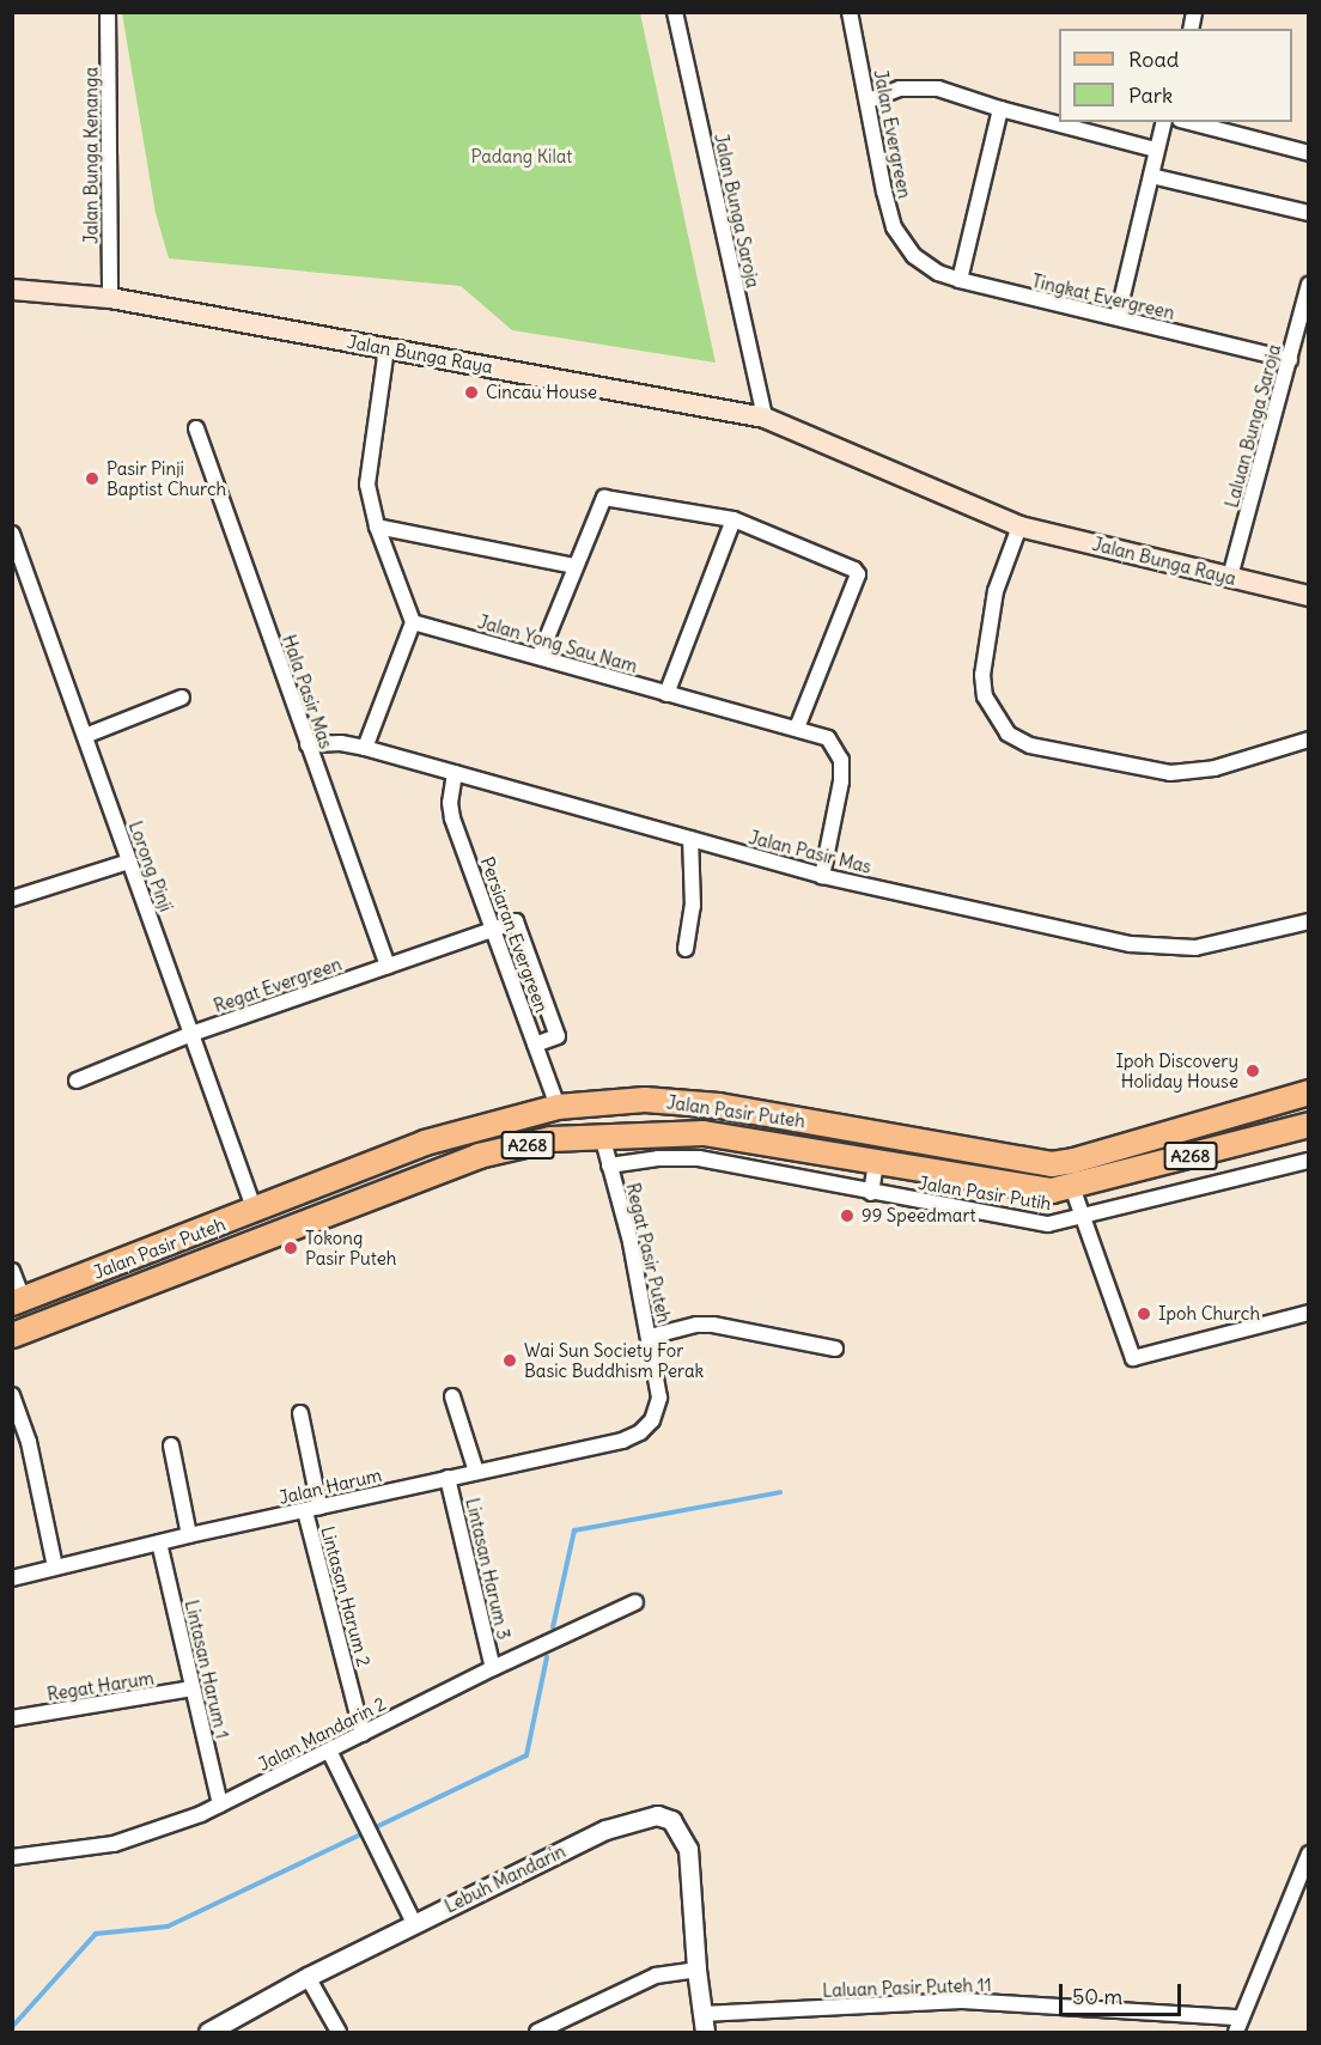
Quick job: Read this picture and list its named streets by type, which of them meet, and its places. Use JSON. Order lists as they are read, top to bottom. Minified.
{"streets":{"main road":["Jalan Bunga Raya","Jalan Pasir Puteh","A268"],"street":["Jalan Evergreen","Jalan Bunga Kenanga","Jalan Bunga Saroja","Tingkat Evergreen","Laluan Bunga Saroja","Jalan Yong Sau Nam","Hala Pasir Mas","Jalan Pasir Mas","Lorong Pinji","Persiaran Evergreen","Regat Evergreen","Jalan Pasir Putih","Regat Pasir Puteh","Jalan Harum","Lintasan Harum 3","Lintasan Harum 2","Lintasan Harum 1","Regat Harum","Jalan Mandarin 2","Lebuh Mandarin","Laluan Pasir Puteh 11"]},"crossings":[["Jalan Evergreen","Tingkat Evergreen"],["Jalan Bunga Kenanga","Jalan Bunga Raya"],["Jalan Bunga Saroja","Jalan Bunga Raya"],["Tingkat Evergreen","Laluan Bunga Saroja"],["Jalan Bunga Raya","Laluan Bunga Saroja"],["Jalan Yong Sau Nam","Jalan Pasir Mas"],["Hala Pasir Mas","Jalan Pasir Mas"],["Hala Pasir Mas","Regat Evergreen"],["Jalan Pasir Mas","Persiaran Evergreen"],["Lorong Pinji","Regat Evergreen"],["Lorong Pinji","Jalan Pasir Puteh"],["Persiaran Evergreen","Regat Evergreen"],["Persiaran Evergreen","Jalan Pasir Puteh"],["Jalan Pasir Puteh","Regat Pasir Puteh"],["Jalan Pasir Putih","Regat Pasir Puteh"],["Regat Pasir Puteh","Jalan Harum"],["Jalan Harum","Lintasan Harum 3"],["Jalan Harum","Lintasan Harum 2"],["Jalan Harum","Lintasan Harum 1"],["Lintasan Harum 3","Jalan Mandarin 2"],["Lintasan Harum 2","Jalan Mandarin 2"],["Lintasan Harum 1","Regat Harum"],["Lintasan Harum 1","Jalan Mandarin 2"],["Lebuh Mandarin","Laluan Pasir Puteh 11"]],"parks":["Padang Kilat"],"places":["Cincau House","Pasir Pinji Baptist Church","Ipoh Discovery Holiday House","99 Speedmart","Tokong Pasir Puteh","Ipoh Church","Wai Sun Society For Basic Buddhism Perak"],"legend":["Road","Park"],"scale_bar":"50 m"}
